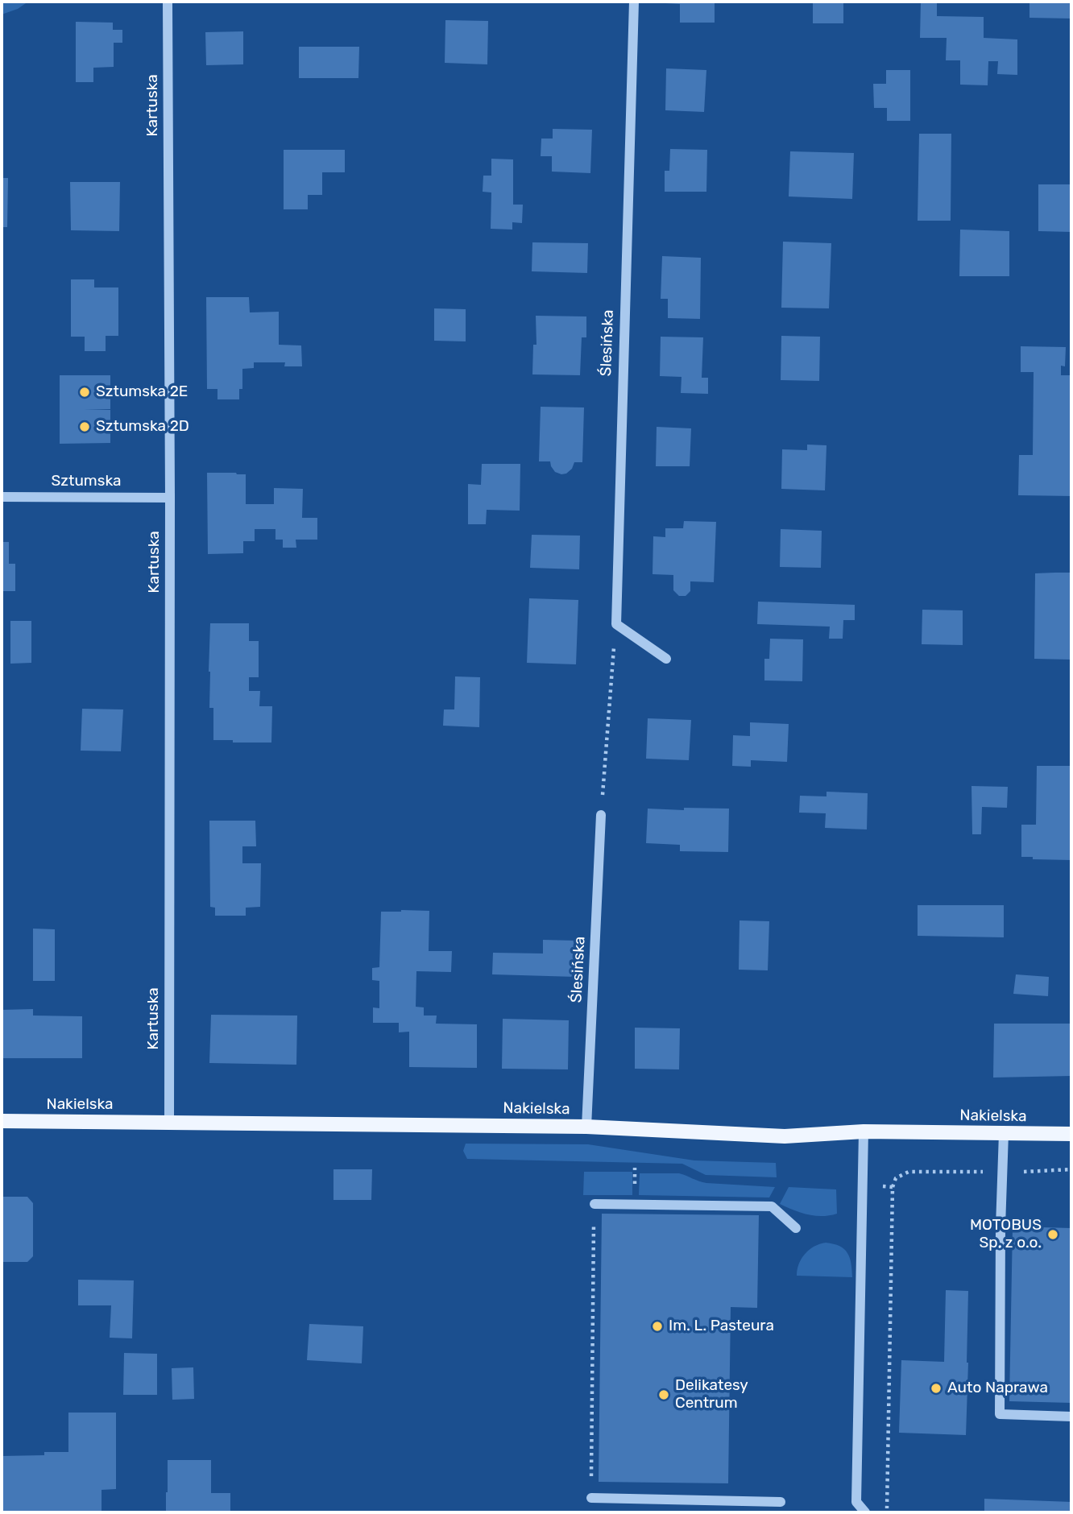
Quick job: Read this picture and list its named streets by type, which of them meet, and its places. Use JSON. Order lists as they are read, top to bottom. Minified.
{"streets":{"main road":["Nakielska"],"street":["Kartuska","Ślesińska","Sztumska"]},"crossings":[["Kartuska","Sztumska"],["Kartuska","Nakielska"],["Ślesińska","Nakielska"]],"places":["Sztumska 2E","Sztumska 2D","MOTOBUS Sp. z o.o.","Im. L. Pasteura","Auto Naprawa","Delikatesy Centrum"]}
